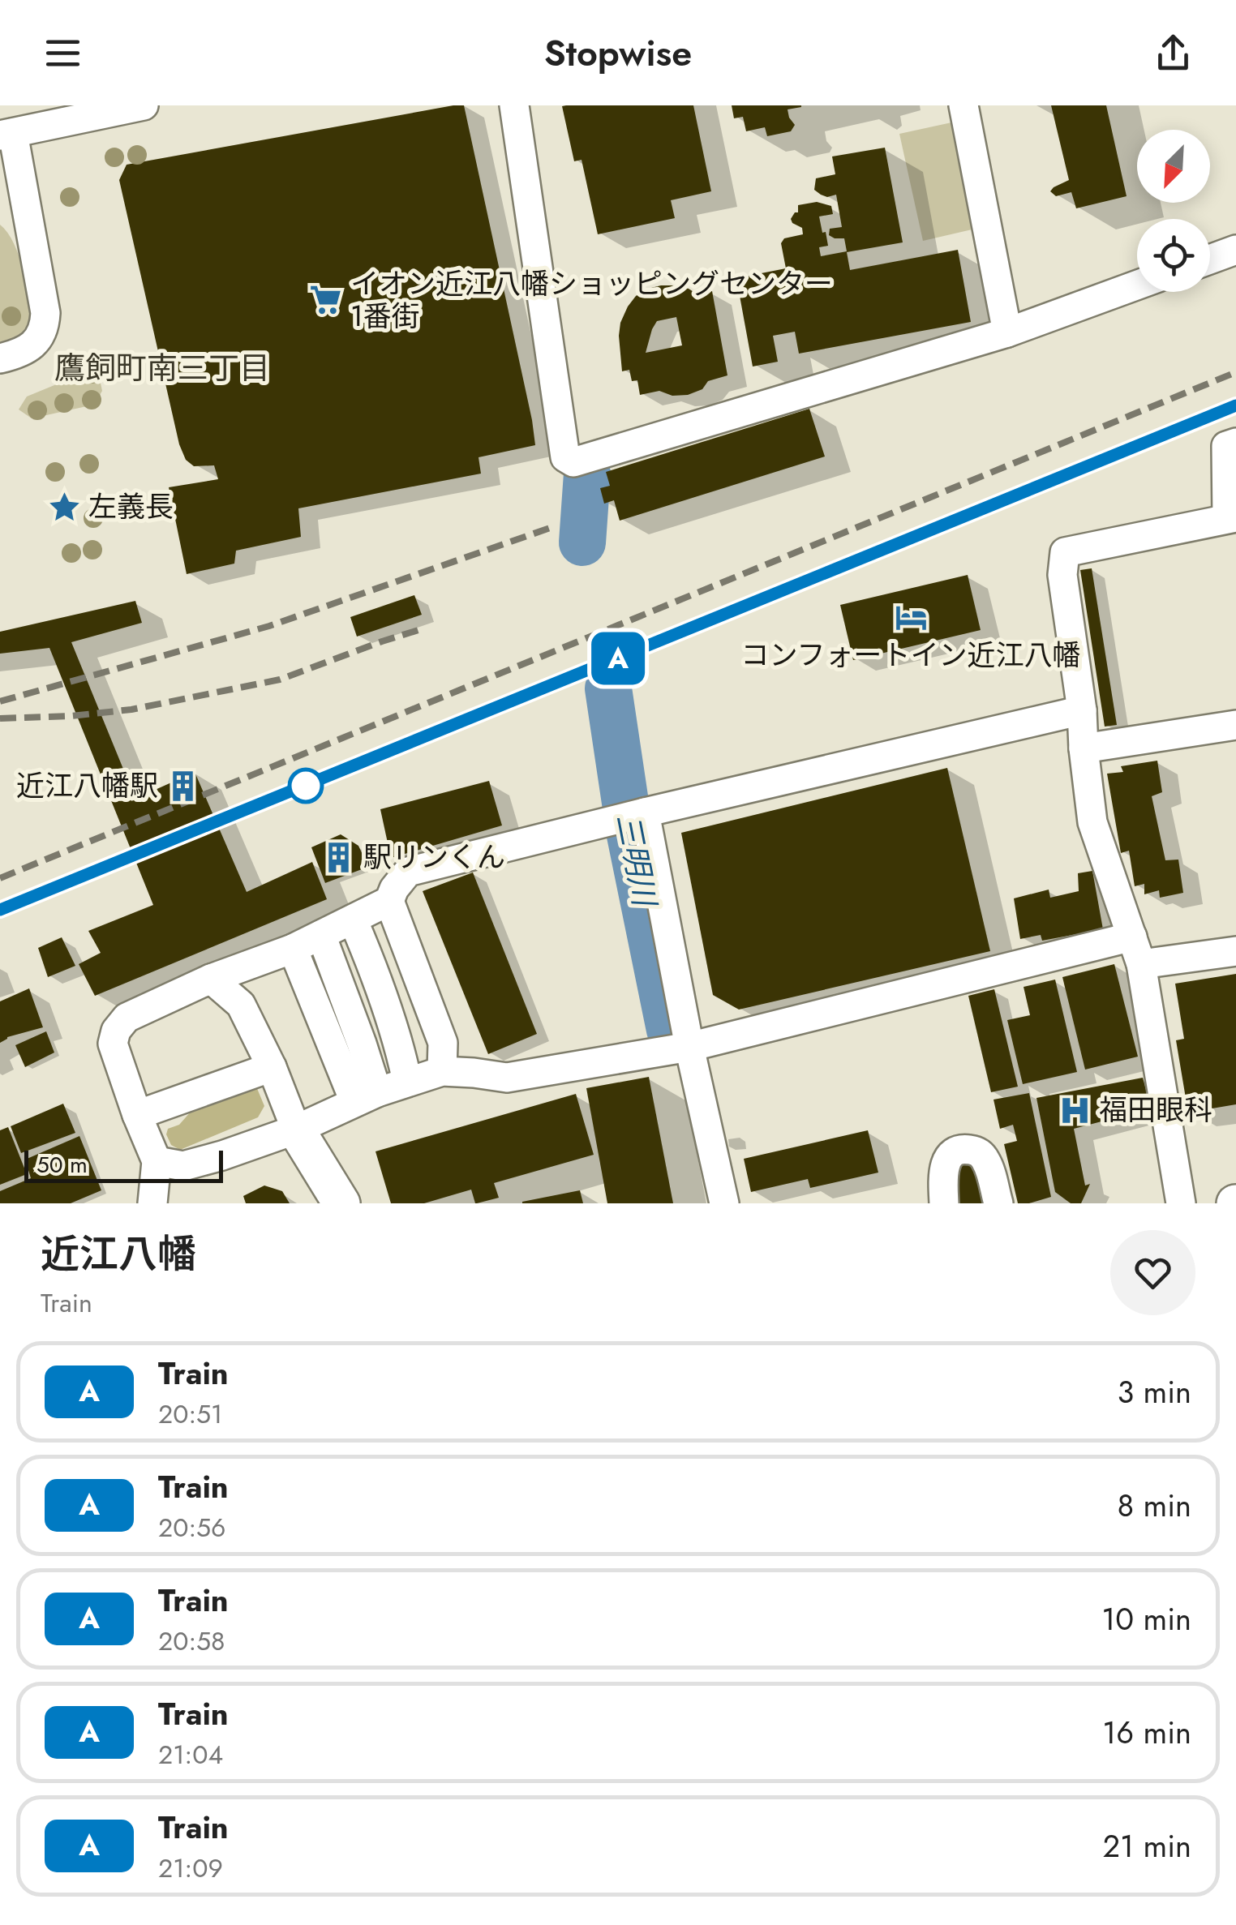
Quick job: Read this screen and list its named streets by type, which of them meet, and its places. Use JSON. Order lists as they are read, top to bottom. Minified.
{"districts":["鷹飼町南三丁目"],"water":["三明川"],"places":{"supermarket":["イオン近江八幡ショッピングセンター 1番街"],"place":["左義長"],"hotel":["コンフォートイン近江八幡"],"building":["近江八幡駅","駅リンくん"],"hospital":["福田眼科"]},"scale_bar":"50 m","north":"bottom left","page":{"header":"Stopwise","on_map":"A","scale":"50 m","heading":["近江八幡","Train"],"list":[{"mark":"A","name":"Train","note":"20:51","value":"3 min"},{"mark":"A","name":"Train","note":"20:56","value":"8 min"},{"mark":"A","name":"Train","note":"20:58","value":"10 min"},{"mark":"A","name":"Train","note":"21:04","value":"16 min"},{"mark":"A","name":"Train","note":"21:09","value":"21 min"}]}}
